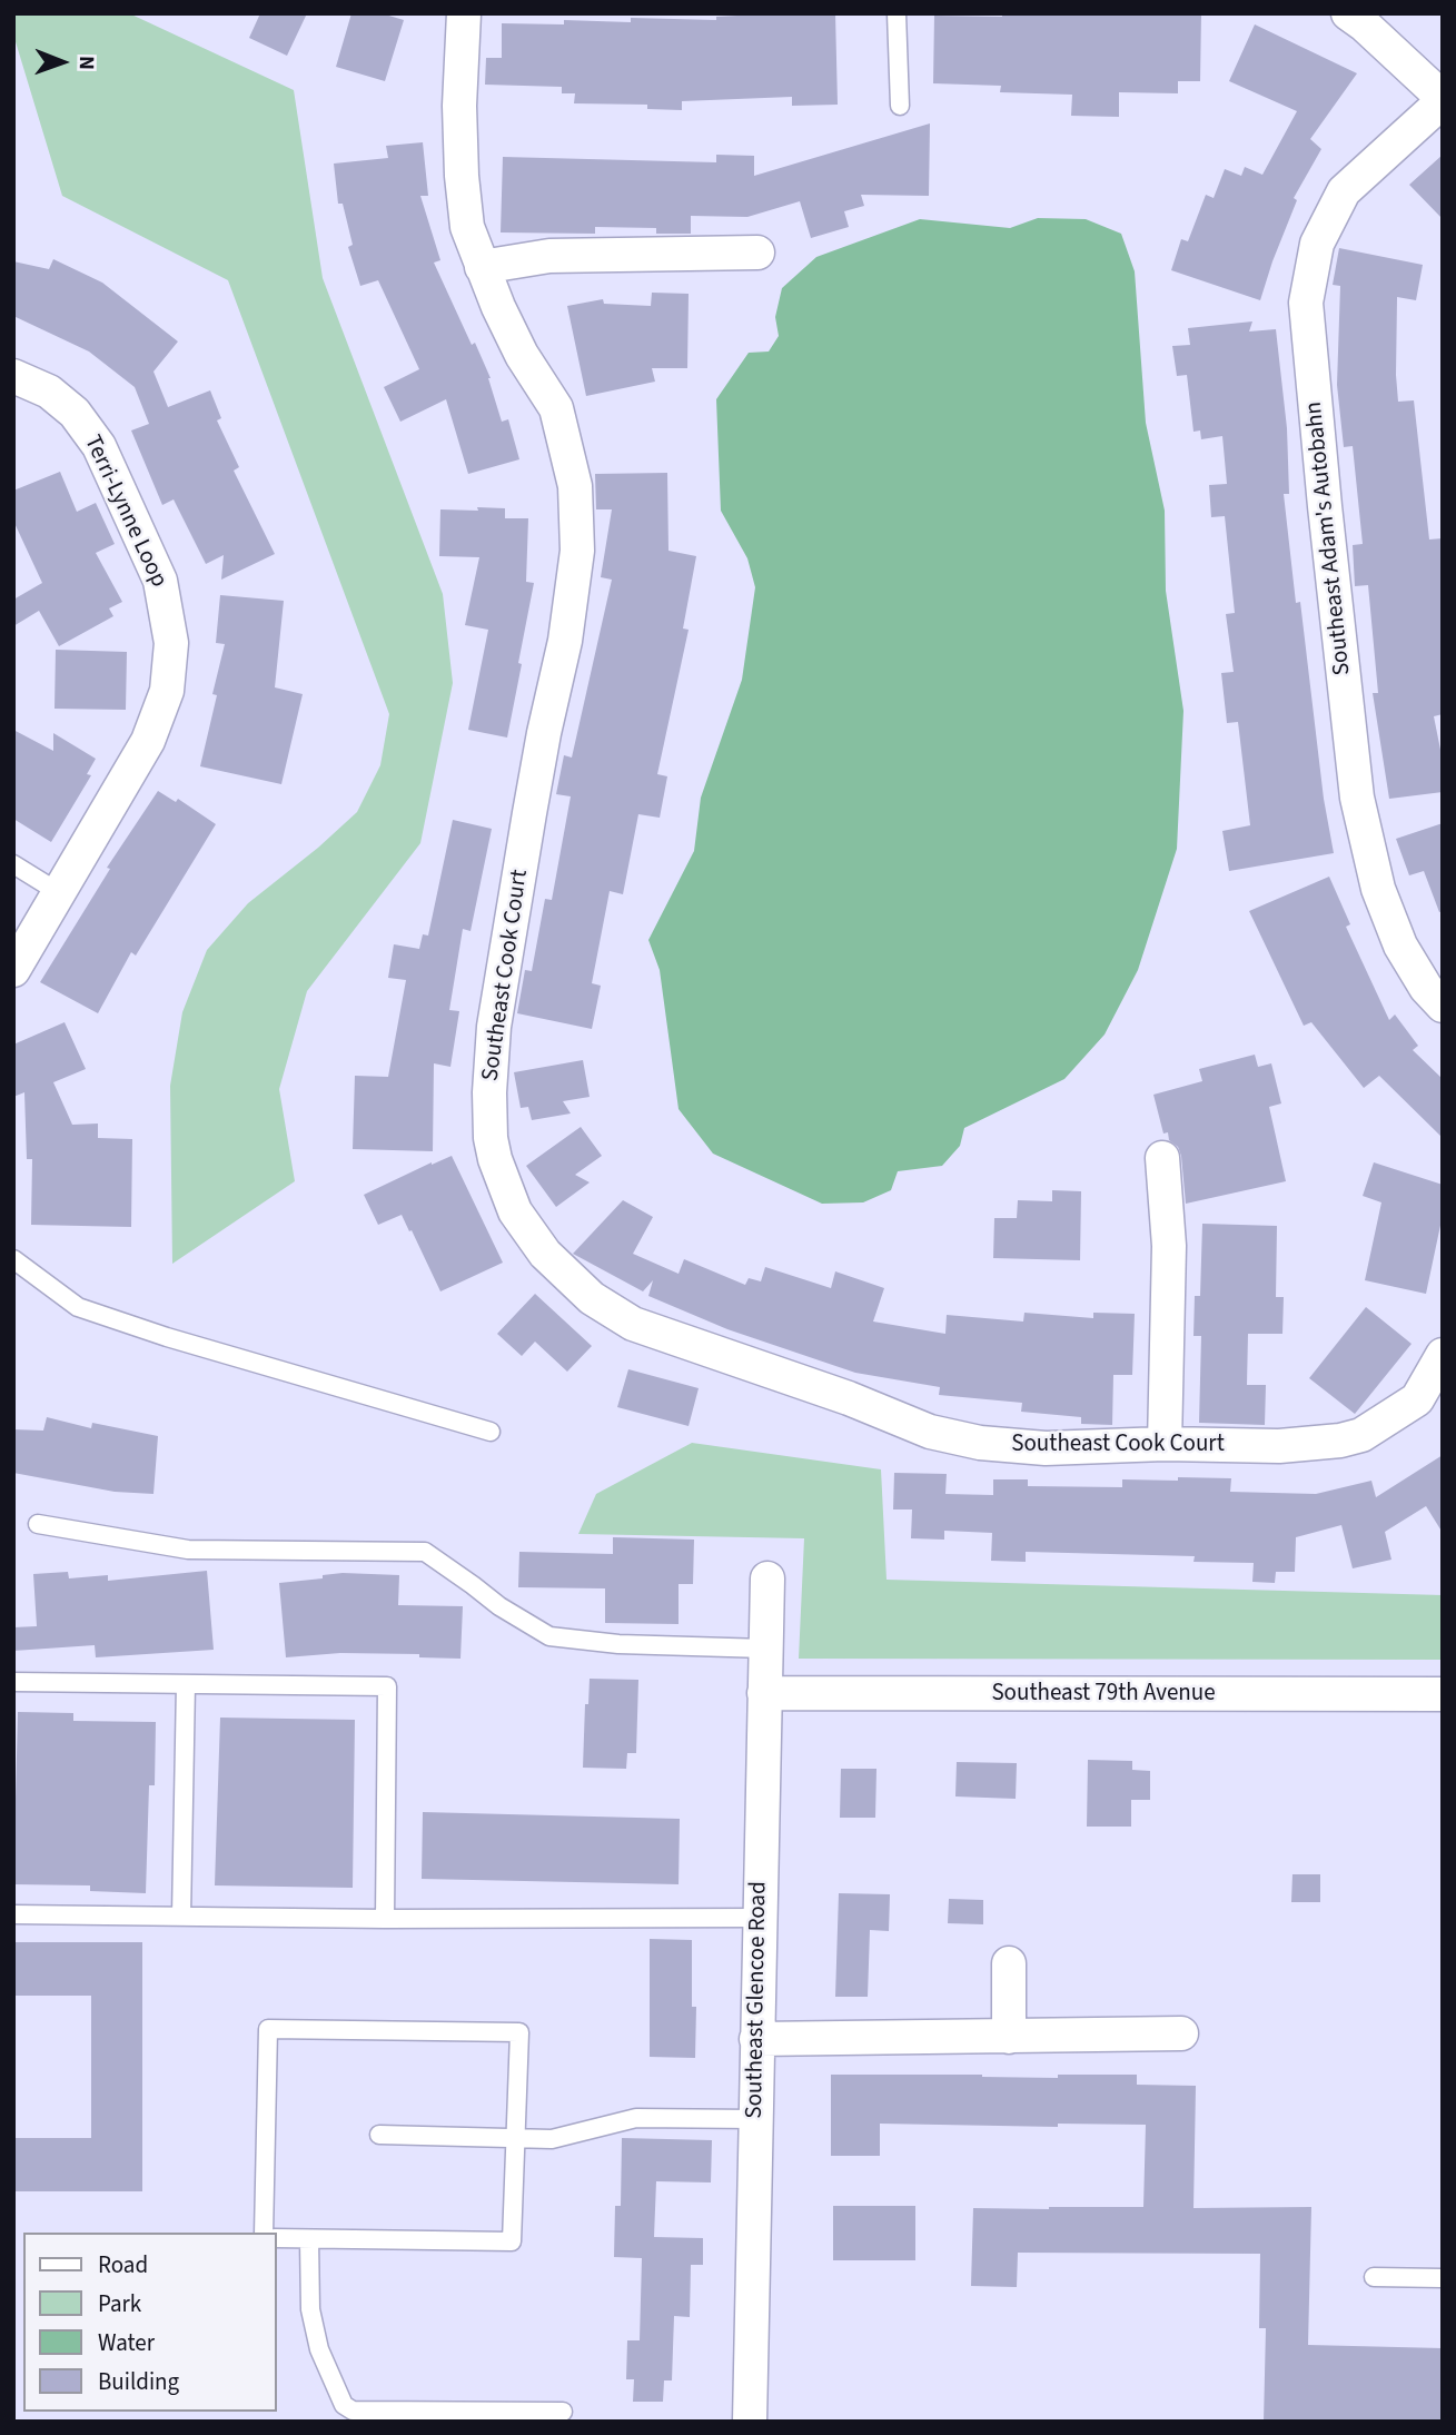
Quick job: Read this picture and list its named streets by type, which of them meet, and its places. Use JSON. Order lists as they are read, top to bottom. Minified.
{"streets":{"street":["Terri-Lynne Loop","Southeast Adam's Autobahn","Southeast Cook Court","Southeast 79th Avenue","Southeast Glencoe Road"]},"crossings":[["Southeast 79th Avenue","Southeast Glencoe Road"]],"legend":["Road","Park","Water","Building"],"north":"right"}
